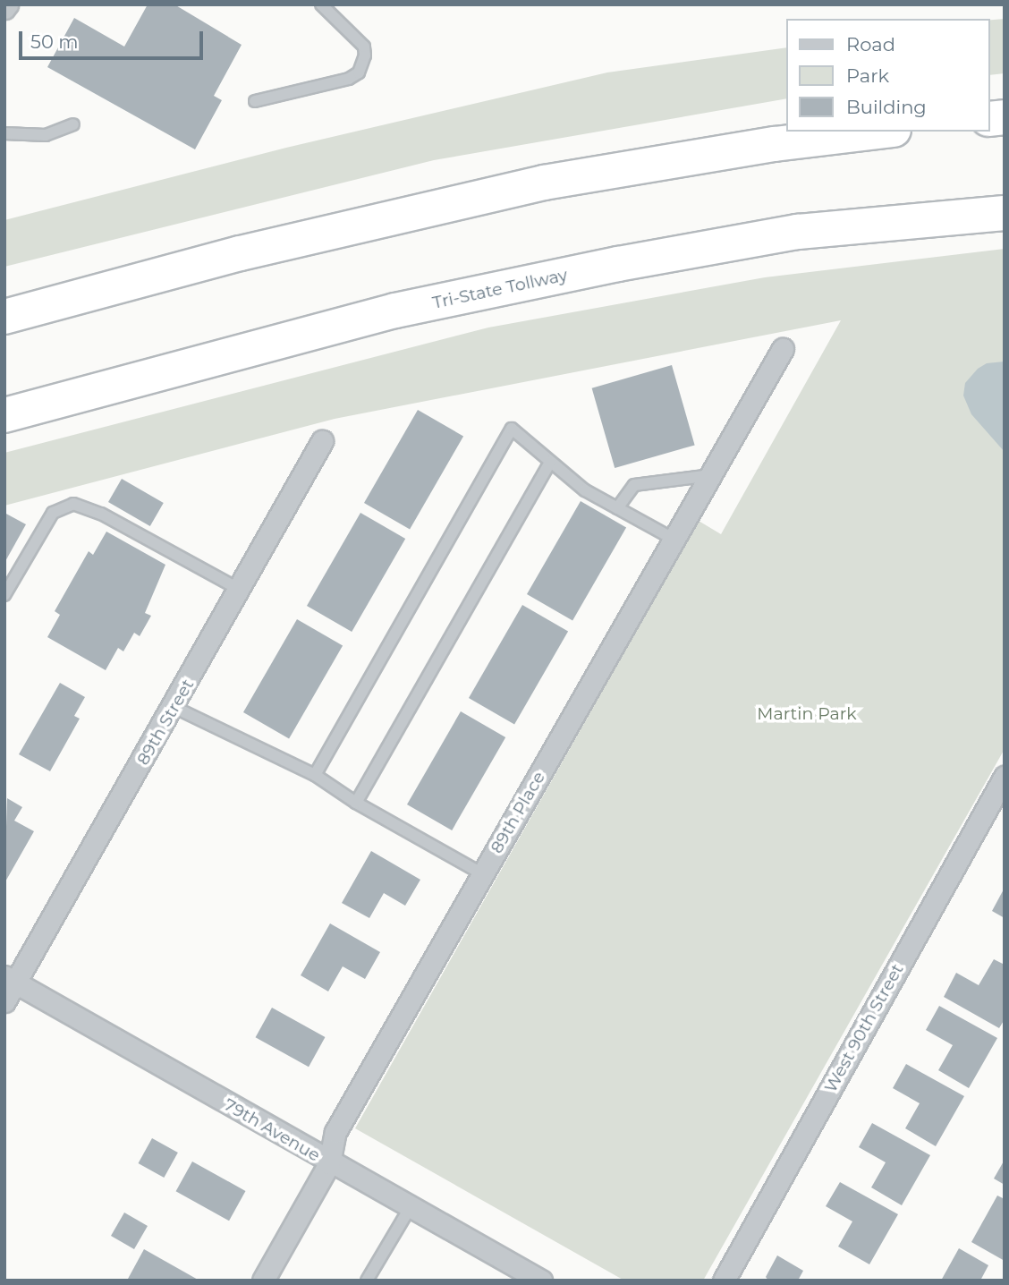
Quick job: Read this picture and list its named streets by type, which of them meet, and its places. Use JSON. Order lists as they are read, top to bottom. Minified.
{"streets":{"highway":["Tri-State Tollway"],"street":["89th Street","89th Place","West 90th Street","79th Avenue"]},"crossings":[["89th Street","79th Avenue"],["89th Place","79th Avenue"]],"parks":["Martin Park"],"legend":["Road","Park","Building"],"scale_bar":"50 m"}
